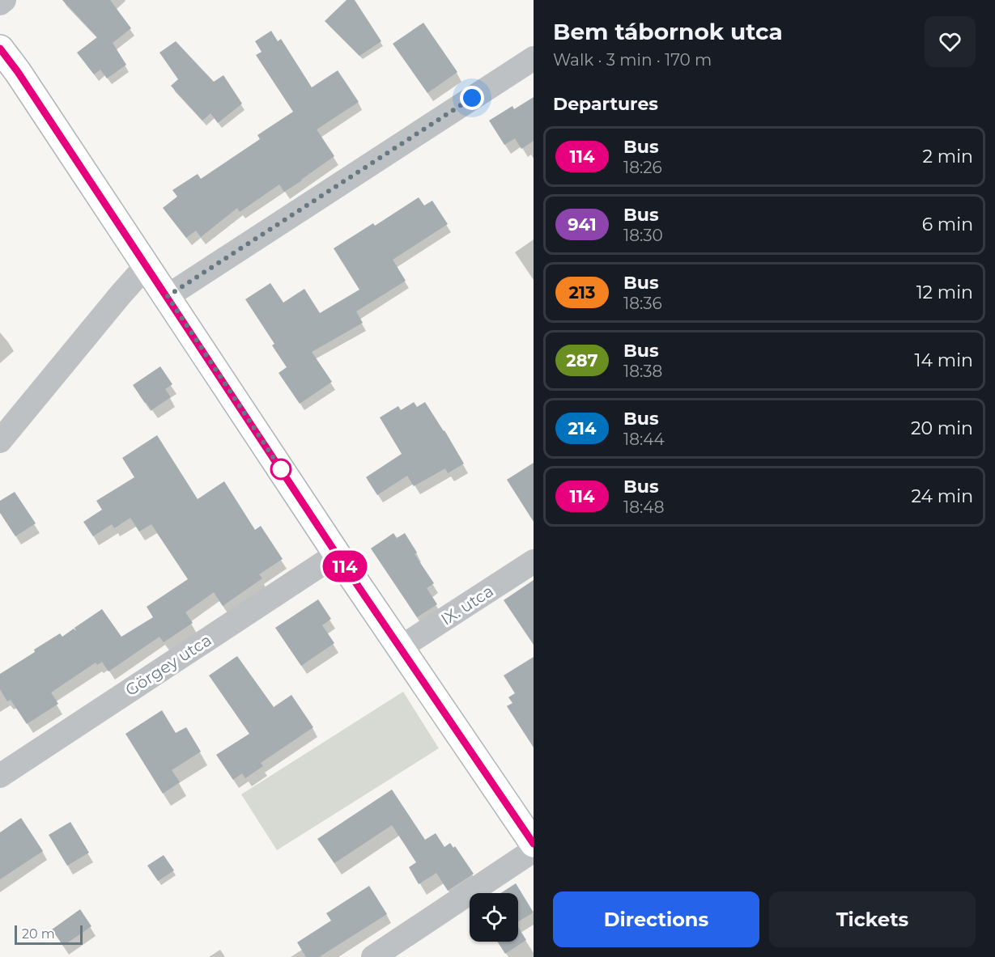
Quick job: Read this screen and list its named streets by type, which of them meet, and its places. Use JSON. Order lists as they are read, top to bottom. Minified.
{"streets":{"street":["IX. utca","Görgey utca"]},"lines":["bus line 114"],"scale_bar":"20 m","page":{"on_map":"114","heading":[["Bem tábornok utca","Walk · 3 min · 170 m"],"Departures"],"list":[{"mark":"114","name":"Bus","note":"18:26","value":"2 min"},{"mark":"941","name":"Bus","note":"18:30","value":"6 min"},{"mark":"213","name":"Bus","note":"18:36","value":"12 min"},{"mark":"287","name":"Bus","note":"18:38","value":"14 min"},{"mark":"214","name":"Bus","note":"18:44","value":"20 min"},{"mark":"114","name":"Bus","note":"18:48","value":"24 min"}],"buttons":["Directions","Tickets"],"scale":"20 m"}}
